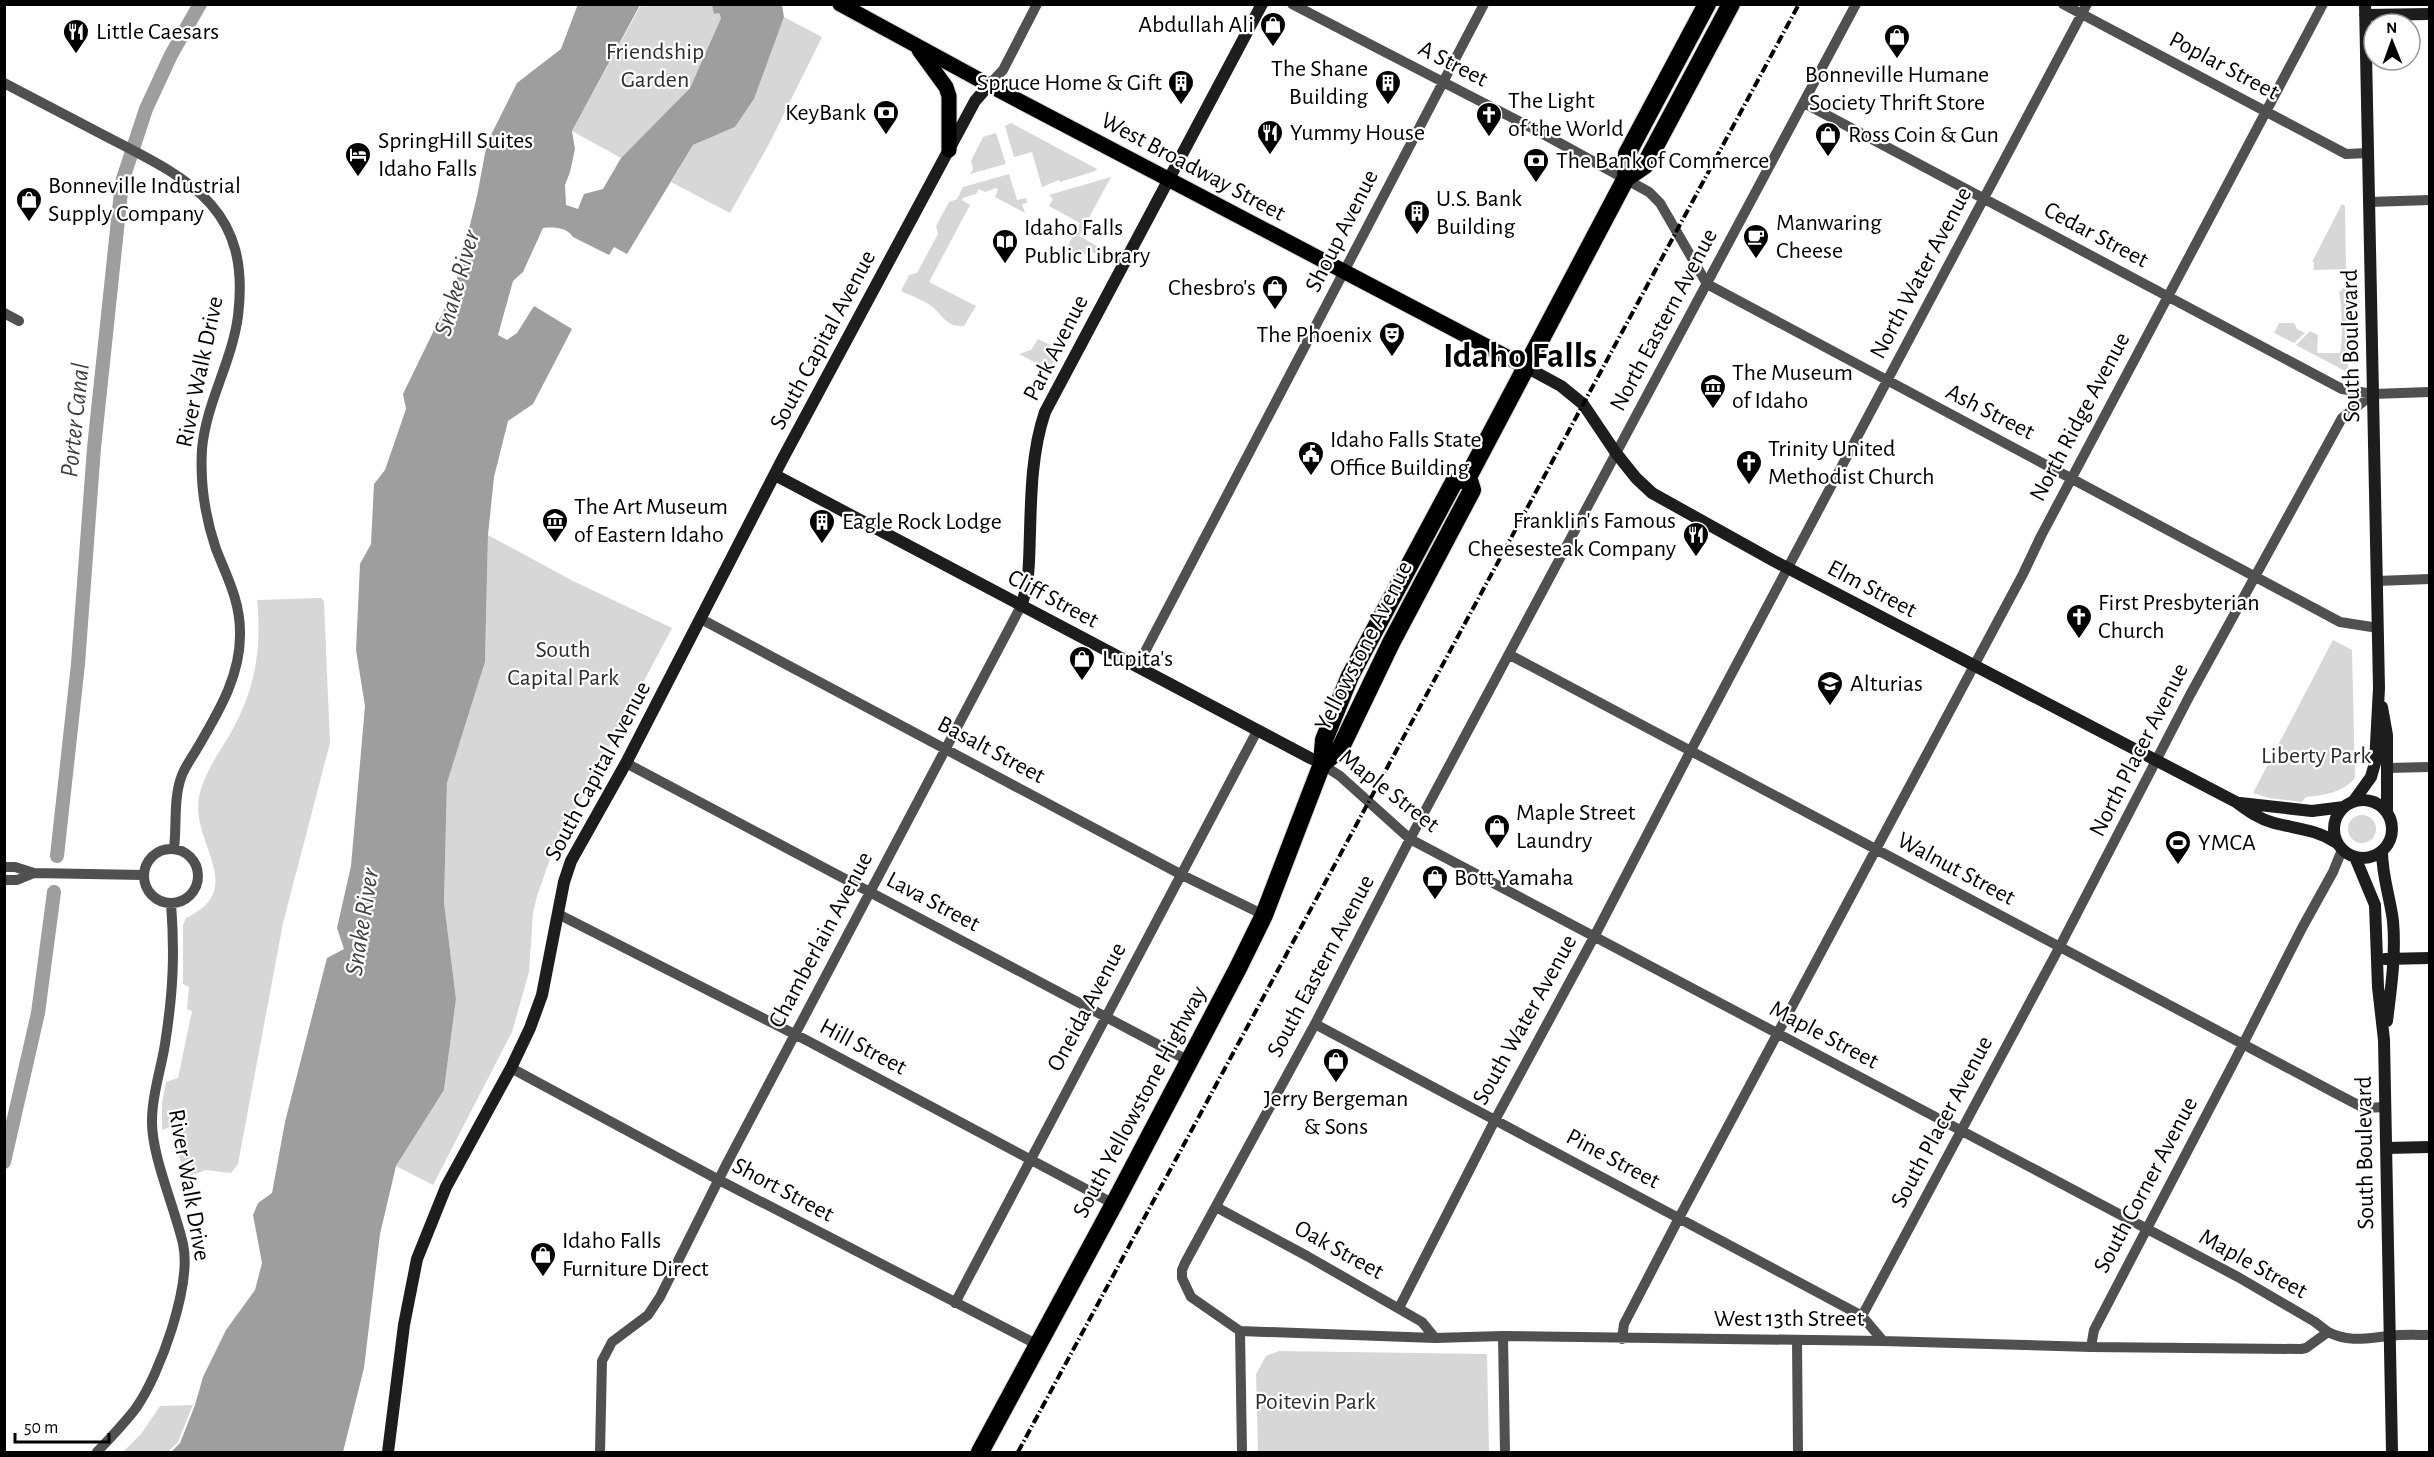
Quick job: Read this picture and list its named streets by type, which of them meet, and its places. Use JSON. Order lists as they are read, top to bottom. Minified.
{"streets":{"highway":["Yellowstone Avenue","South Yellowstone Highway"],"main road":["West Broadway Street"],"street":["A Street","Poplar Street","Shoup Avenue","Cedar Street","North Water Avenue","North Eastern Avenue","South Capital Avenue","South Boulevard","Park Avenue","River Walk Drive","Ash Street","North Ridge Avenue","Elm Street","Cliff Street","Basalt Street","North Placer Avenue","Maple Street","Walnut Street","Lava Street","Chamberlain Avenue","South Eastern Avenue","Oneida Avenue","South Water Avenue","Hill Street","South Placer Avenue","Pine Street","South Corner Avenue","Short Street","Oak Street","West 13th Street"]},"crossings":[["A Street","Shoup Avenue"],["A Street","Yellowstone Avenue"],["Poplar Street","North Water Avenue"],["Poplar Street","South Boulevard"],["Poplar Street","North Ridge Avenue"],["West Broadway Street","Shoup Avenue"],["West Broadway Street","South Capital Avenue"],["West Broadway Street","Park Avenue"],["West Broadway Street","Elm Street"],["West Broadway Street","Yellowstone Avenue"],["Shoup Avenue","Cliff Street"],["Cedar Street","North Water Avenue"],["Cedar Street","North Eastern Avenue"],["Cedar Street","South Boulevard"],["Cedar Street","North Ridge Avenue"],["Cedar Street","North Placer Avenue"],["North Water Avenue","Ash Street"],["North Water Avenue","Elm Street"],["North Water Avenue","Walnut Street"],["North Water Avenue","South Water Avenue"],["North Eastern Avenue","Ash Street"],["North Eastern Avenue","Elm Street"],["North Eastern Avenue","Walnut Street"],["North Eastern Avenue","South Eastern Avenue"],["South Capital Avenue","Cliff Street"],["South Capital Avenue","Basalt Street"],["South Capital Avenue","Lava Street"],["South Capital Avenue","Hill Street"],["South Capital Avenue","Short Street"],["South Boulevard","Ash Street"],["South Boulevard","Elm Street"],["South Boulevard","North Placer Avenue"],["South Boulevard","Walnut Street"],["South Boulevard","South Corner Avenue"],["Park Avenue","Chamberlain Avenue"],["Ash Street","North Ridge Avenue"],["Ash Street","North Placer Avenue"],["North Ridge Avenue","Elm Street"],["North Ridge Avenue","Maple Street"],["North Ridge Avenue","Walnut Street"],["North Ridge Avenue","Pine Street"],["North Ridge Avenue","West 13th Street"],["Elm Street","Yellowstone Avenue"],["Elm Street","North Placer Avenue"],["Elm Street","South Corner Avenue"],["Cliff Street","Yellowstone Avenue"],["Cliff Street","Maple Street"],["Cliff Street","Chamberlain Avenue"],["Cliff Street","Oneida Avenue"],["Cliff Street","South Yellowstone Highway"],["Yellowstone Avenue","Maple Street"],["Yellowstone Avenue","South Yellowstone Highway"],["Basalt Street","Chamberlain Avenue"],["Basalt Street","Oneida Avenue"],["Basalt Street","South Yellowstone Highway"],["North Placer Avenue","Walnut Street"],["North Placer Avenue","South Placer Avenue"],["Maple Street","South Eastern Avenue"],["Maple Street","South Water Avenue"],["Maple Street","South Yellowstone Highway"],["Maple Street","South Placer Avenue"],["Maple Street","South Corner Avenue"],["Maple Street","West 13th Street"],["Walnut Street","South Eastern Avenue"],["Walnut Street","South Water Avenue"],["Walnut Street","South Placer Avenue"],["Walnut Street","South Corner Avenue"],["Lava Street","Chamberlain Avenue"],["Lava Street","Oneida Avenue"],["Lava Street","South Yellowstone Highway"],["Chamberlain Avenue","Hill Street"],["Chamberlain Avenue","Short Street"],["South Eastern Avenue","Pine Street"],["South Eastern Avenue","Oak Street"],["South Eastern Avenue","West 13th Street"],["Oneida Avenue","Hill Street"],["Oneida Avenue","Short Street"],["South Water Avenue","Pine Street"],["South Water Avenue","Oak Street"],["Hill Street","South Yellowstone Highway"],["South Yellowstone Highway","Short Street"],["South Placer Avenue","Pine Street"],["Pine Street","West 13th Street"],["South Corner Avenue","West 13th Street"],["Oak Street","West 13th Street"]],"districts":["Idaho Falls"],"water":["Snake River","Porter Canal"],"parks":["Friendship Garden","South Capital Park","Liberty Park","Poitevin Park"],"places":{"shop":["Abdullah Ali","Bonneville Humane Society Thrift Store","Ross Coin & Gun","Bonneville Industrial Supply Company","Chesbro's","Lupita's","Maple Street Laundry","Bott Yamaha","Jerry Bergeman & Sons","Idaho Falls Furniture Direct"],"restaurant":["Little Caesars","Yummy House","Franklin's Famous Cheesesteak Company"],"building":["Spruce Home & Gift","The Shane Building","U.S. Bank Building","Eagle Rock Lodge"],"bank":["KeyBank","The Bank of Commerce"],"church":["The Light of the World","Trinity United Methodist Church","First Presbyterian Church"],"hotel":["SpringHill Suites Idaho Falls"],"cafe":["Manwaring Cheese"],"library":["Idaho Falls Public Library"],"theatre":["The Phoenix"],"museum":["The Museum of Idaho","The Art Museum of Eastern Idaho"],"public building":["Idaho Falls State Office Building"],"school or university":["Alturias"],"sports":["YMCA"]},"scale_bar":"50 m","north":"top"}
